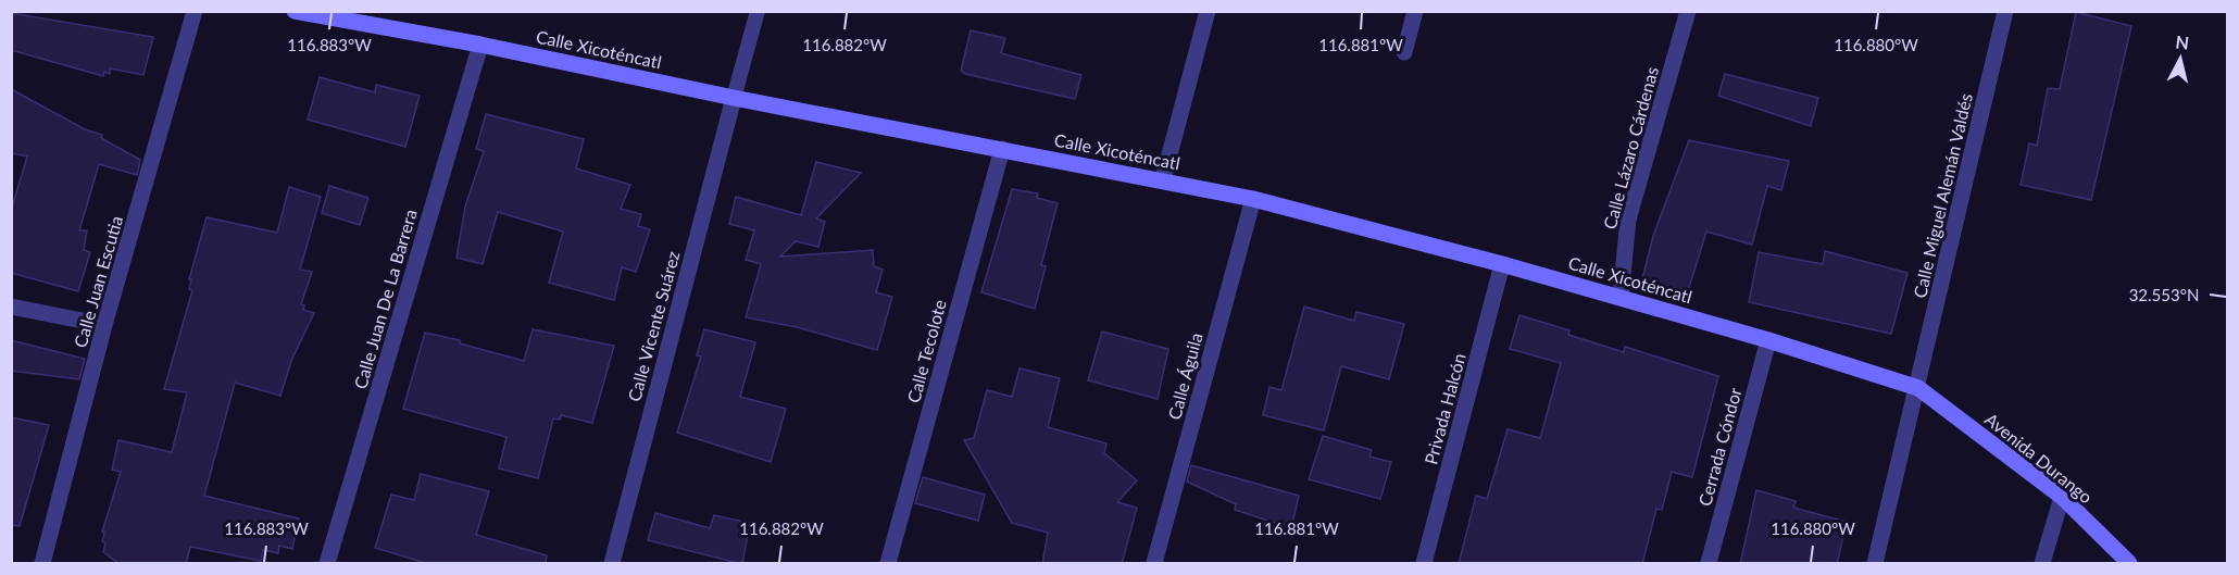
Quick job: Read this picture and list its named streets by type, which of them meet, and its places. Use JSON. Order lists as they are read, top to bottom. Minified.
{"streets":{"main road":["Calle Xicoténcatl","Avenida Durango"],"street":["Calle Lázaro Cárdenas","Calle Miguel Alemán Valdés","Calle Juan Escutia","Calle Juan De La Barrera","Calle Vicente Suárez","Calle Tecolote","Calle Águila","Privada Halcón","Cerrada Cóndor"]},"crossings":[["Calle Xicoténcatl","Calle Lázaro Cárdenas"],["Calle Xicoténcatl","Calle Miguel Alemán Valdés"],["Calle Xicoténcatl","Calle Juan De La Barrera"],["Calle Xicoténcatl","Calle Vicente Suárez"],["Calle Xicoténcatl","Calle Tecolote"],["Calle Xicoténcatl","Calle Águila"],["Calle Xicoténcatl","Privada Halcón"],["Calle Xicoténcatl","Cerrada Cóndor"],["Calle Xicoténcatl","Avenida Durango"],["Calle Miguel Alemán Valdés","Avenida Durango"]],"north":"top","coordinates":["116.883°W","116.882°W","116.881°W","116.880°W","32.553°N"]}
